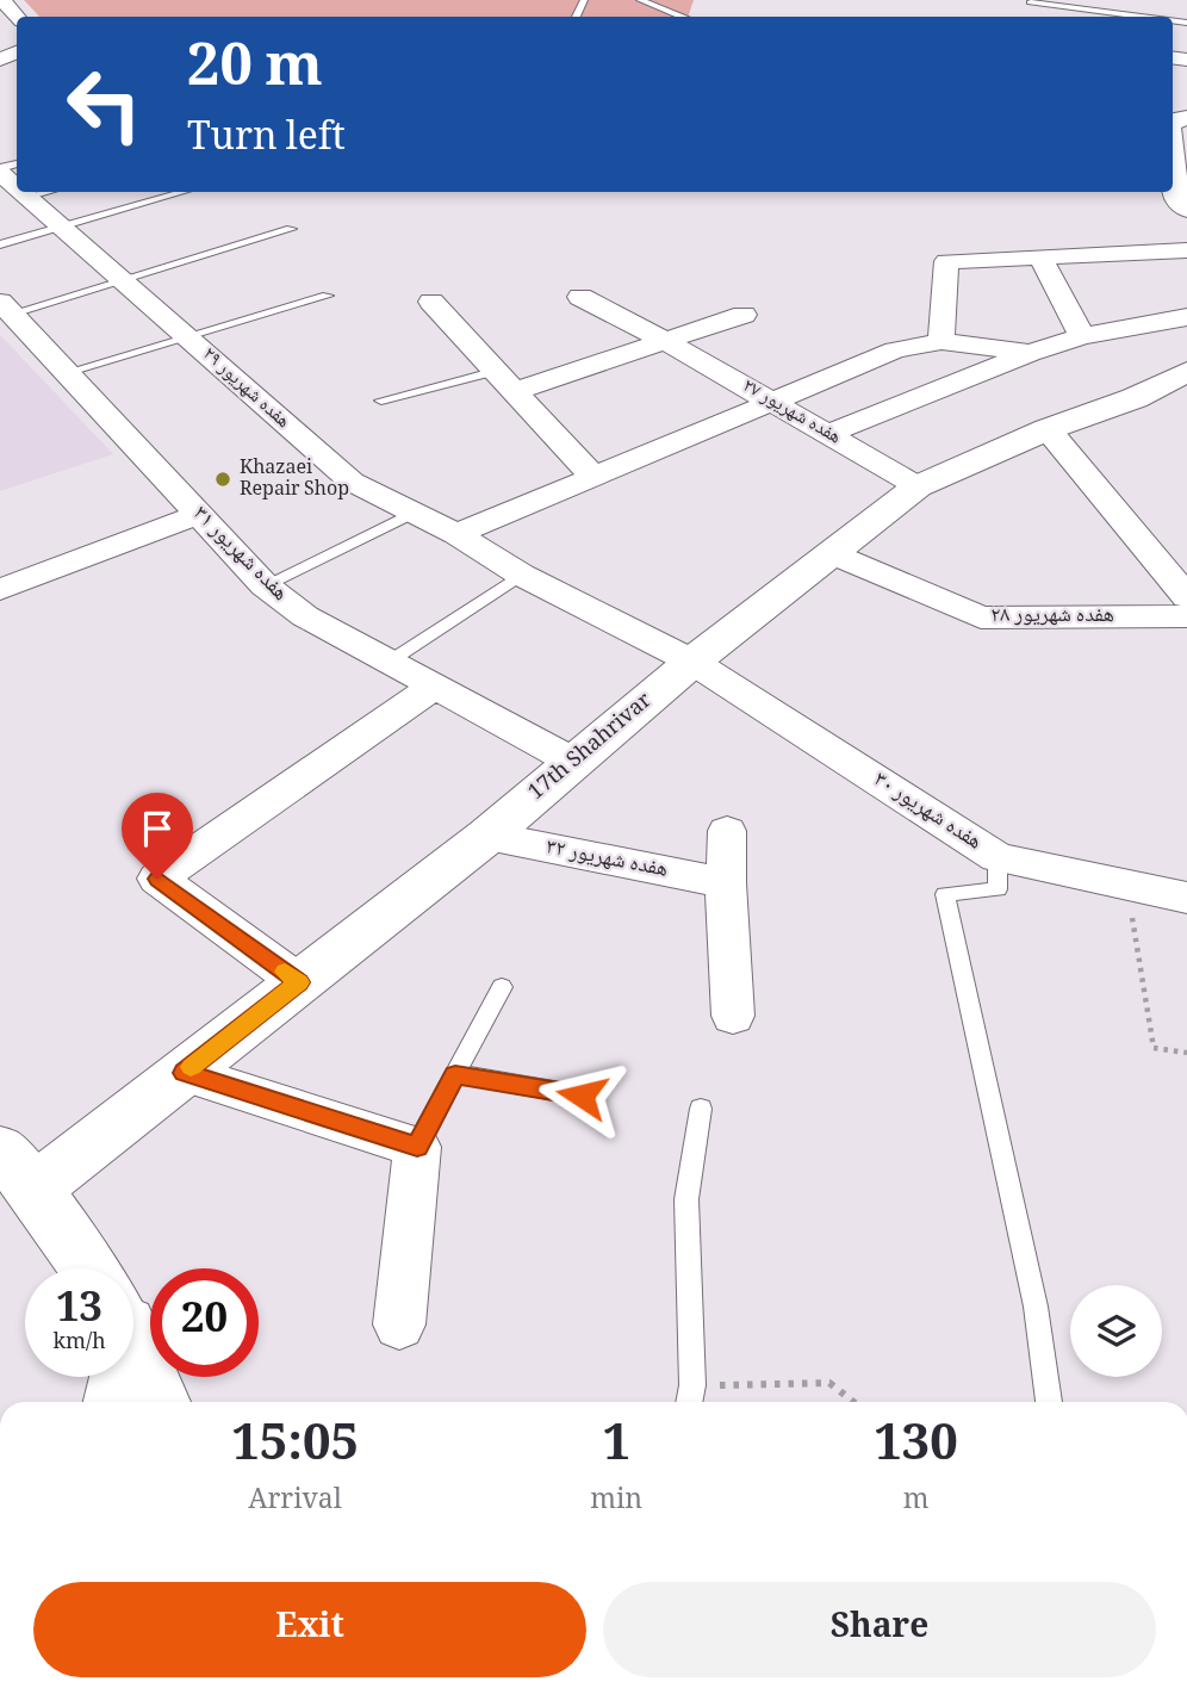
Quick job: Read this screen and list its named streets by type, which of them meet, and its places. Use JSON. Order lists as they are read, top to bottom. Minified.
{"streets":{"street":["هفده شهریور ۲۹","هفده شهریور ۲۷","هفده شهریور ۳۱","هفده شهریور ۲۸","17th Shahrivar","هفده شهریور ۳۰","هفده شهریور ۳۲"]},"crossings":[["هفده شهریور ۲۹","17th Shahrivar"],["هفده شهریور ۲۹","هفده شهریور ۳۰"],["هفده شهریور ۲۷","17th Shahrivar"],["هفده شهریور ۳۱","17th Shahrivar"],["هفده شهریور ۲۸","17th Shahrivar"],["17th Shahrivar","هفده شهریور ۳۰"],["17th Shahrivar","هفده شهریور ۳۲"]],"places":["Khazaei Repair Shop"],"page":{"turn":["20 m","Turn left"],"speed":"13 km/h","limit":"20","eta":["15:05","Arrival","1","min","130","m"],"buttons":["Exit","Share"]}}
